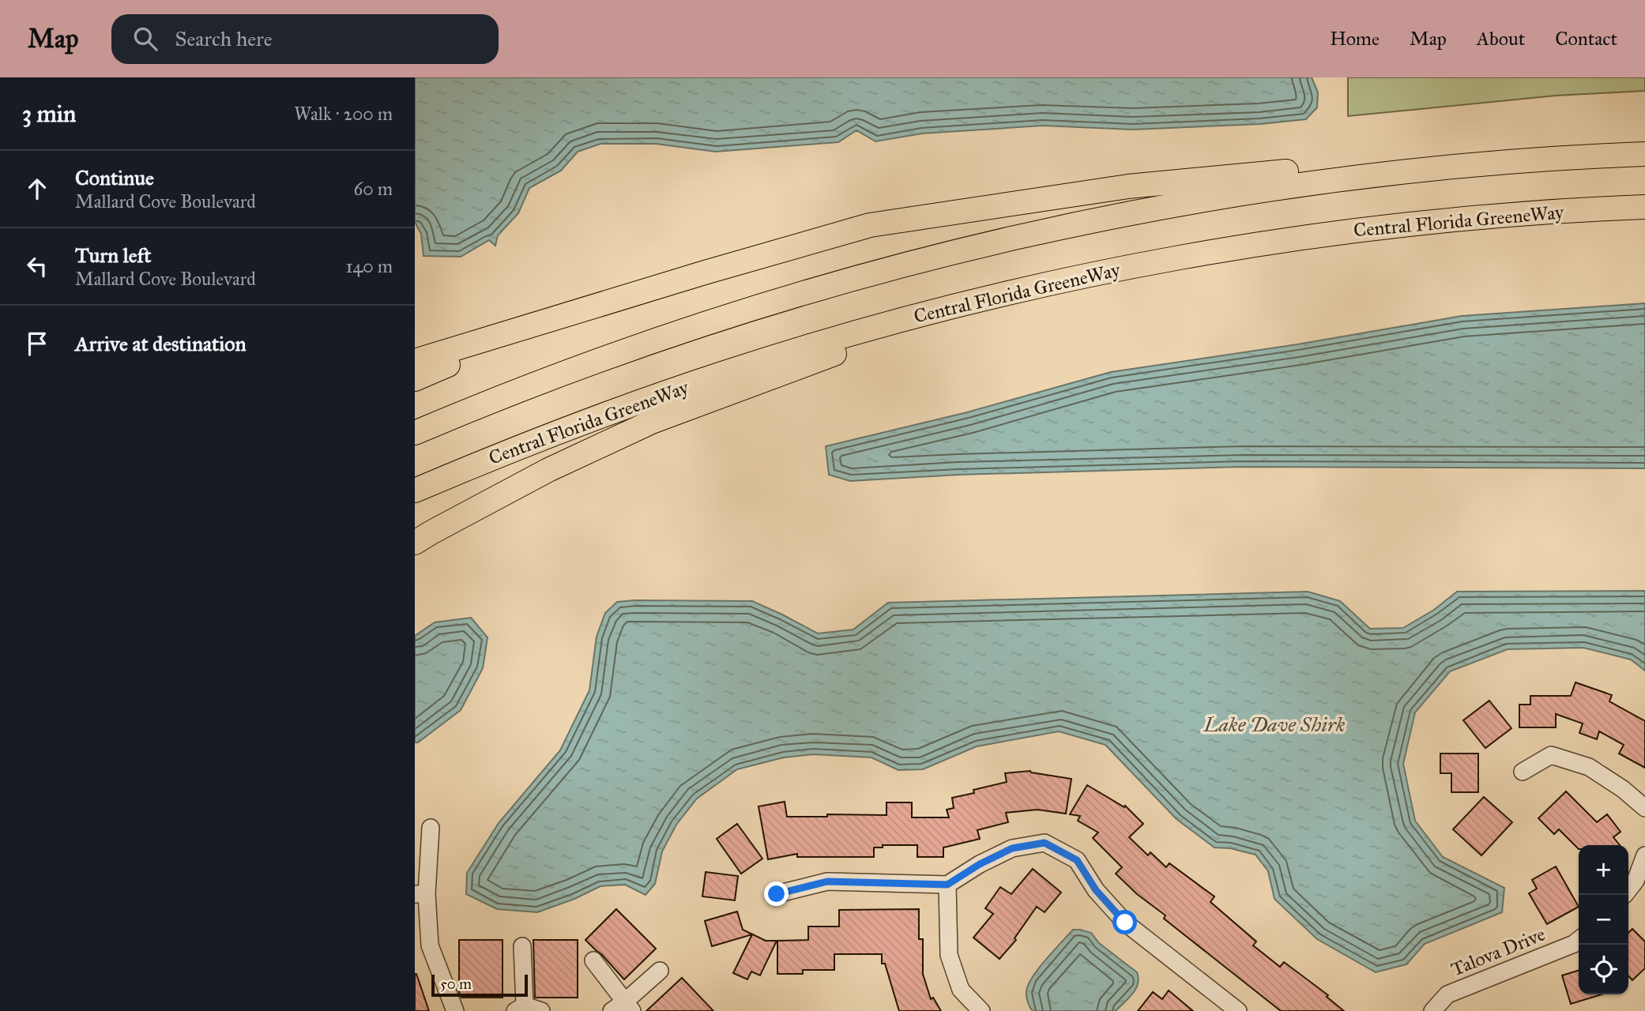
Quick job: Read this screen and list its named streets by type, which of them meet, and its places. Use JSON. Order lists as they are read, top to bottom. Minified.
{"streets":{"highway":["Central Florida GreeneWay"],"street":["Talova Drive"]},"water":["Lake Dave Shirk"],"scale_bar":"50 m","page":{"header":"Map","search":"Search here","nav":["Home","Map","About","Contact"],"heading":["3 min","Walk · 200 m"],"list":[["Continue","Mallard Cove Boulevard","60 m"],["Turn left","Mallard Cove Boulevard","140 m"],"Arrive at destination"],"map_buttons":["+","−"],"scale":"50 m"}}
